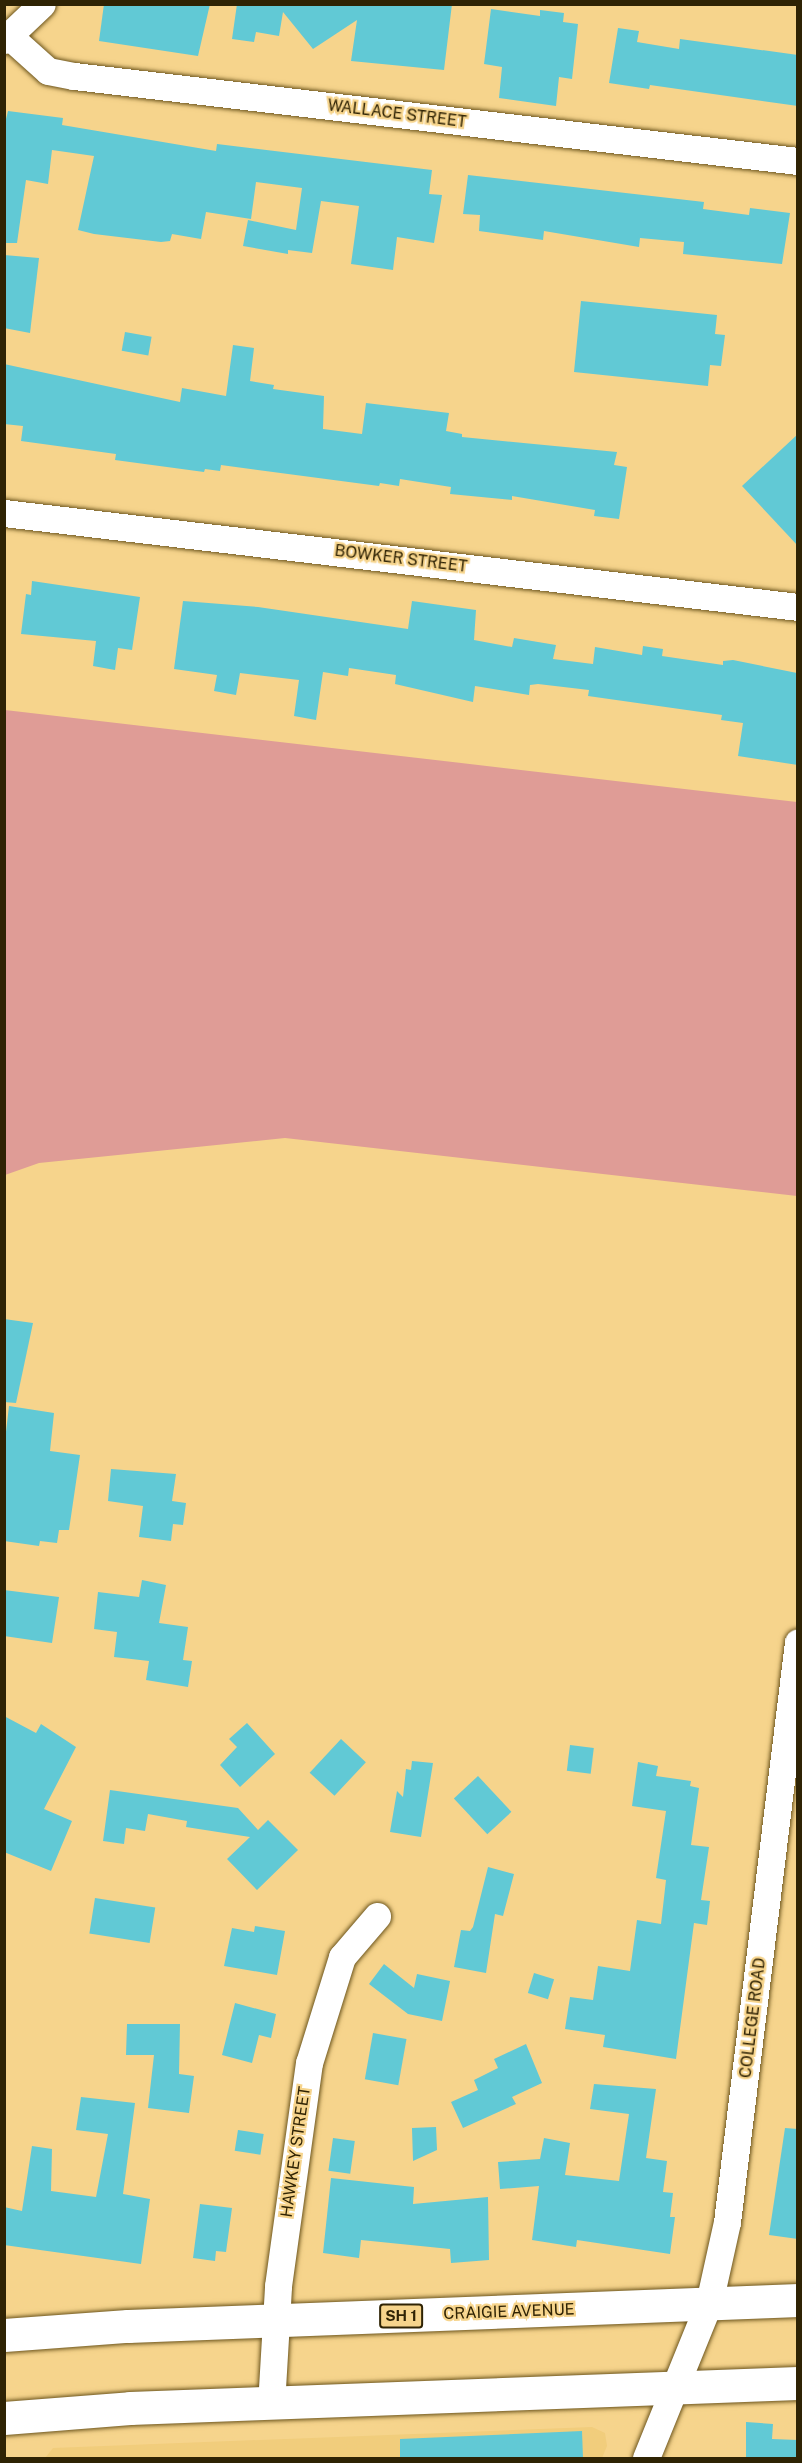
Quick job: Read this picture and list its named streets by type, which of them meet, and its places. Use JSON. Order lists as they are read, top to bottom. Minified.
{"streets":{"highway":["CRAIGIE AVENUE","SH 1"],"street":["WALLACE STREET","BOWKER STREET","COLLEGE ROAD","HAWKEY STREET"]},"crossings":[["COLLEGE ROAD","CRAIGIE AVENUE"],["HAWKEY STREET","CRAIGIE AVENUE"]]}
